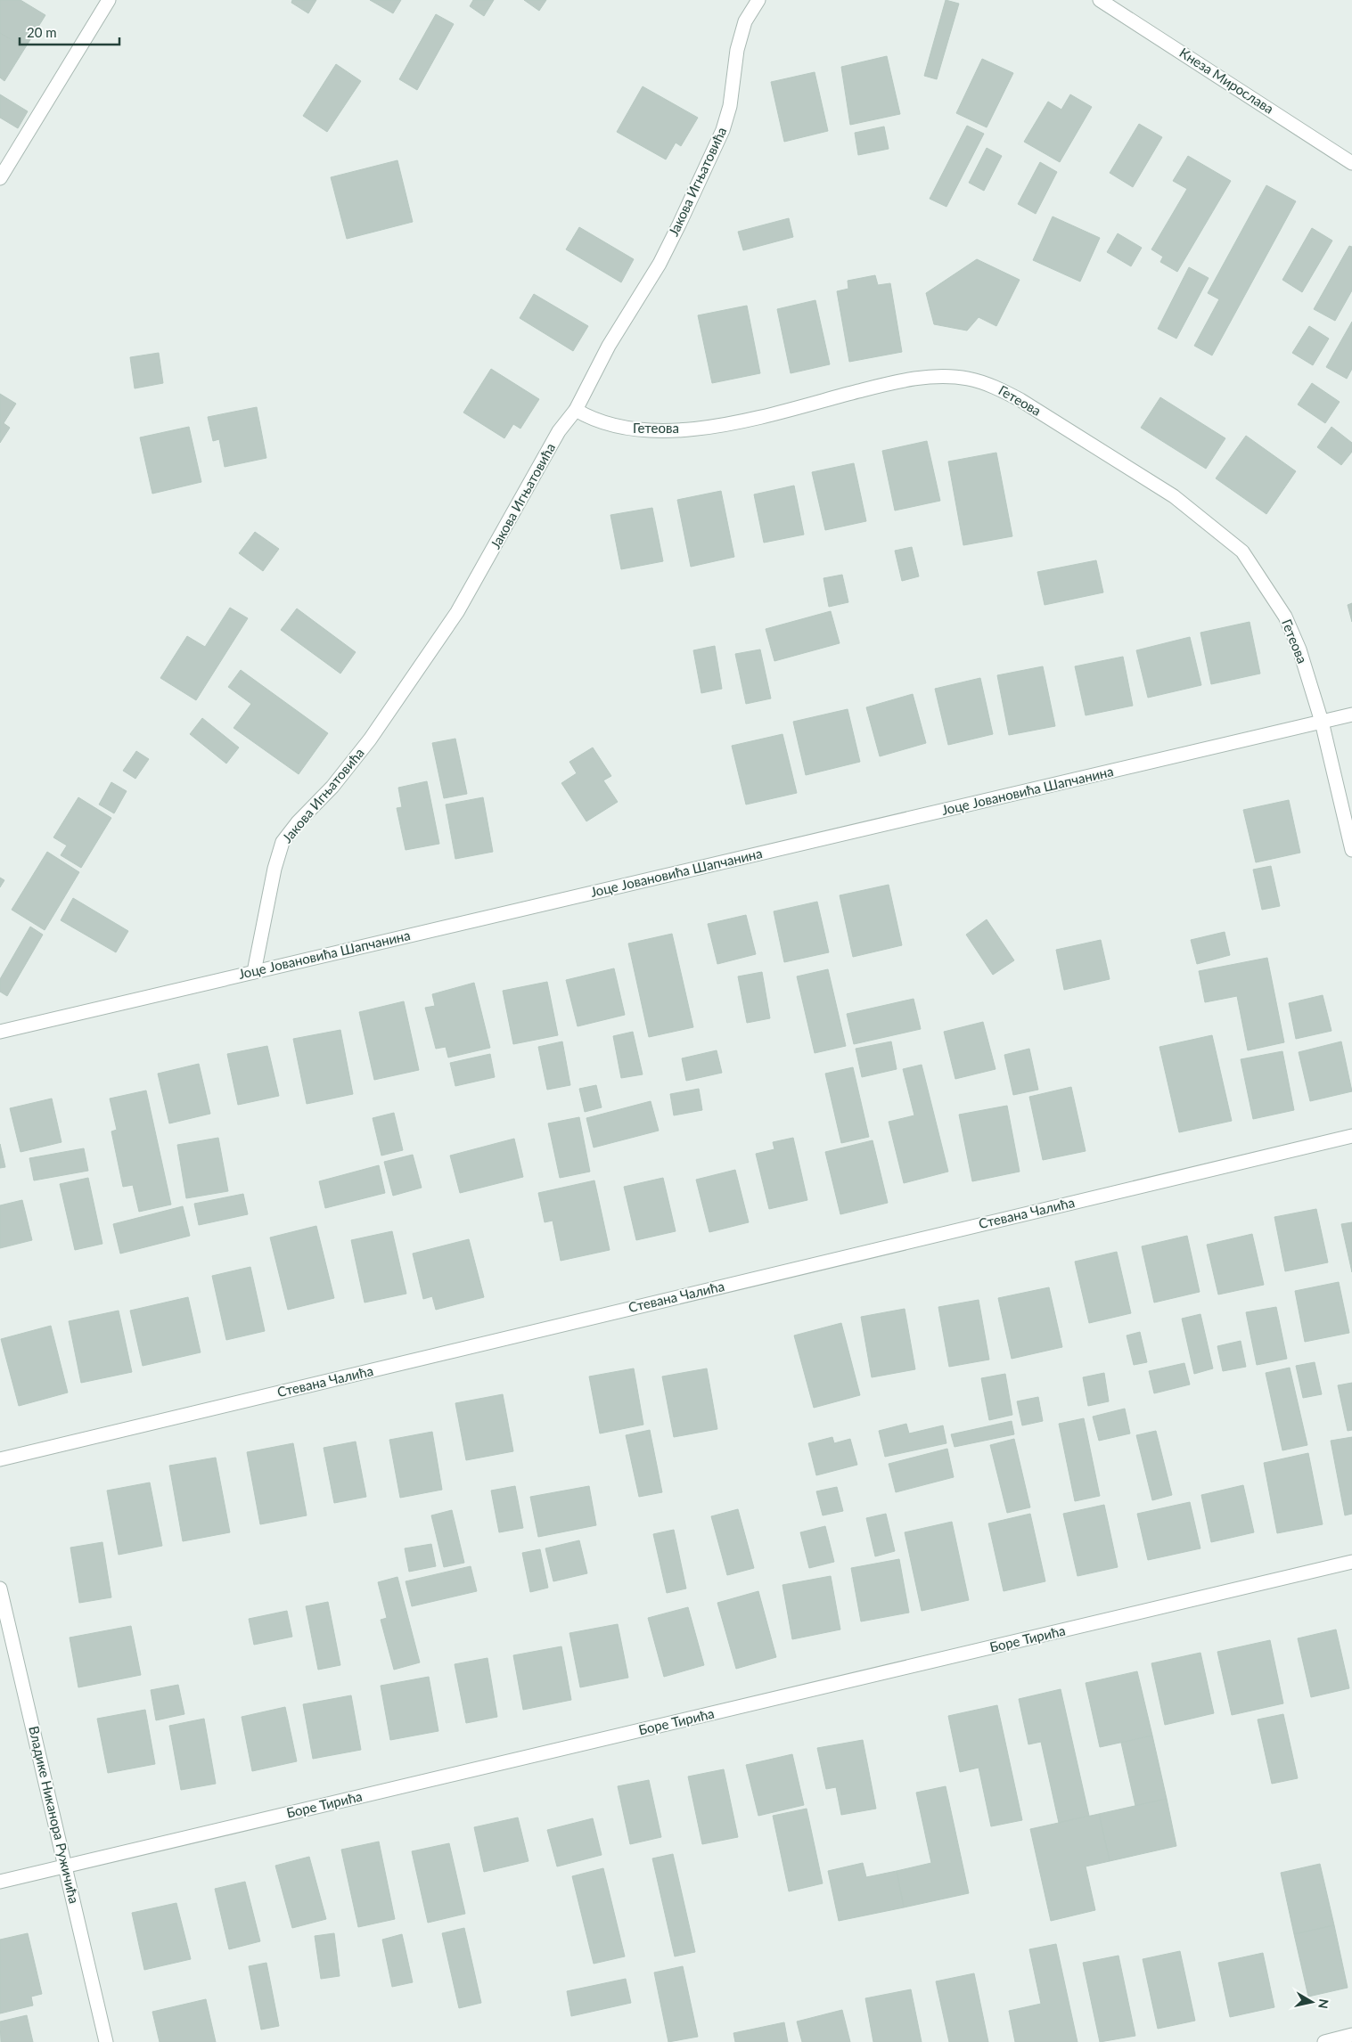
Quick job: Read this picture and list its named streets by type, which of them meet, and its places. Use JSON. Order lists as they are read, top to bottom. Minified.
{"streets":{"street":["Кнеза Мирослава","Јакова Игњатовића","Гетеова","Јоце Јовановића Шапчанина","Стевана Чалића","Боре Тирића","Владике Никанора Ружичића"]},"crossings":[["Јакова Игњатовића","Гетеова"],["Јакова Игњатовића","Јоце Јовановића Шапчанина"],["Гетеова","Јоце Јовановића Шапчанина"],["Боре Тирића","Владике Никанора Ружичића"]],"scale_bar":"20 m","north":"right"}
